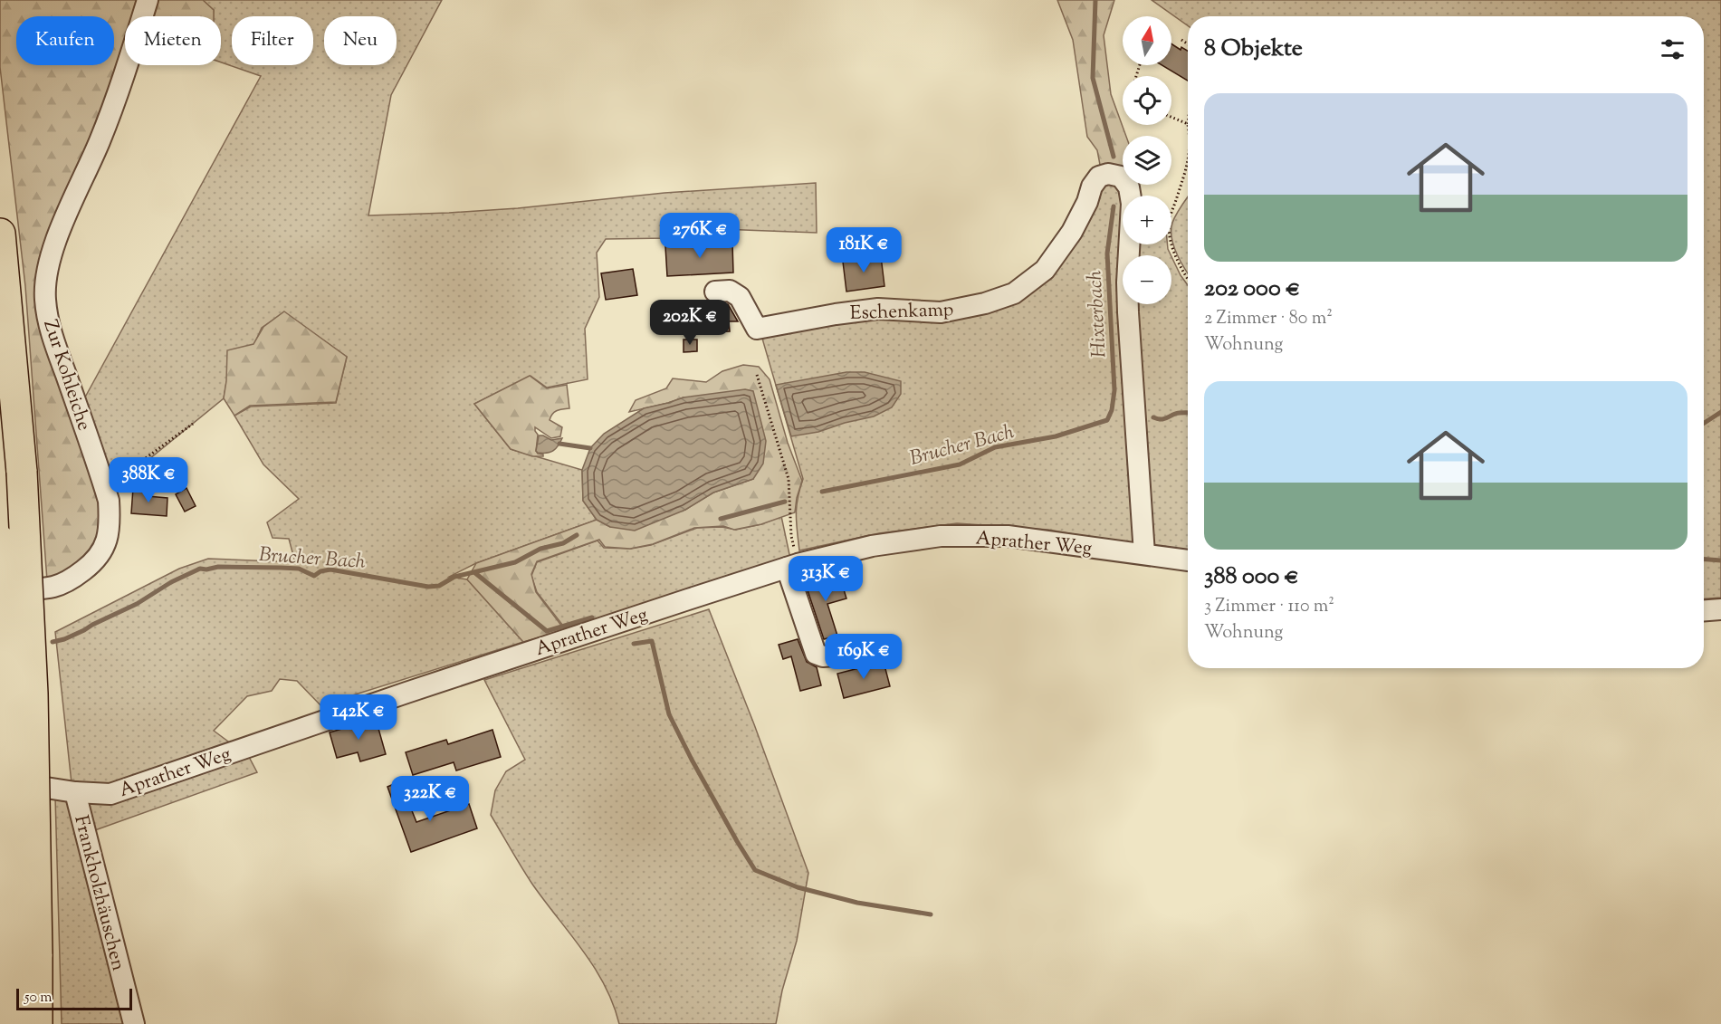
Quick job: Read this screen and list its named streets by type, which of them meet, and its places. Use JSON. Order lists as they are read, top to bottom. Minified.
{"streets":{"street":["Eschenkamp","Zur Kohleiche","Aprather Weg","Frankholzhäuschen"]},"crossings":[["Eschenkamp","Aprather Weg"],["Aprather Weg","Frankholzhäuschen"]],"water":["Hixterbach","Brucher Bach"],"scale_bar":"50 m","north":"top","page":{"map_buttons":["+","−"],"chip":["Kaufen","Mieten","Filter","Neu"],"heading":"8 Objekte","list":[{"name":"202 000 €","note":"2 Zimmer · 80 m² · Wohnung"},{"name":"388 000 €","note":"3 Zimmer · 110 m² · Wohnung"}],"price":["276K €","181K €","202K €","388K €","313K €","169K €","142K €","322K €"],"scale":"50 m"}}
